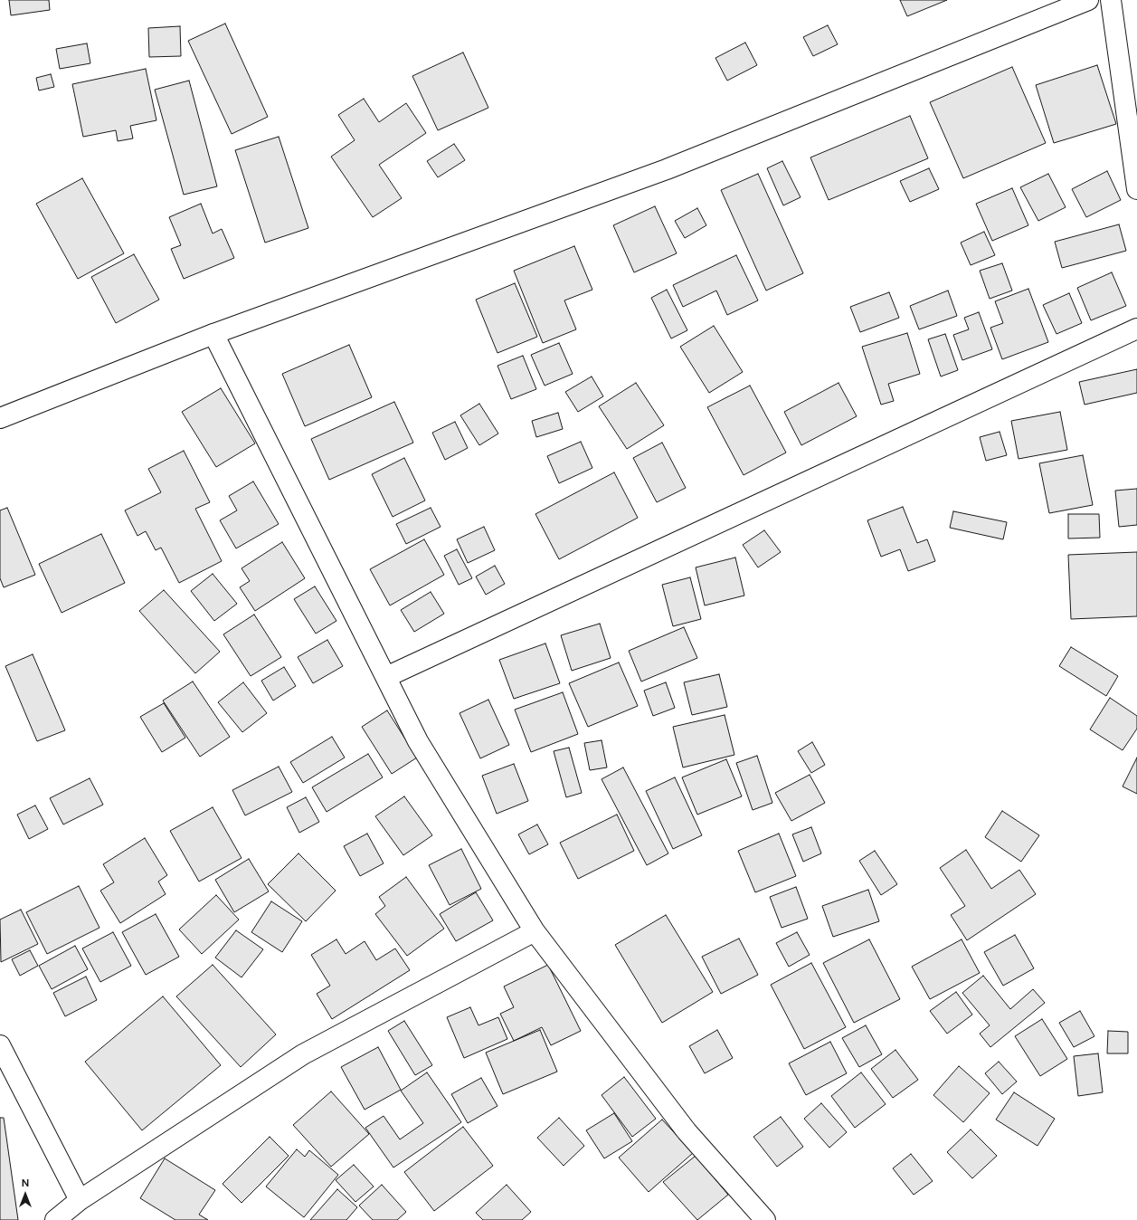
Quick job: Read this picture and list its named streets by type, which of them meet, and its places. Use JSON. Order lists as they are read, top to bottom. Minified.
{"north":"top"}
